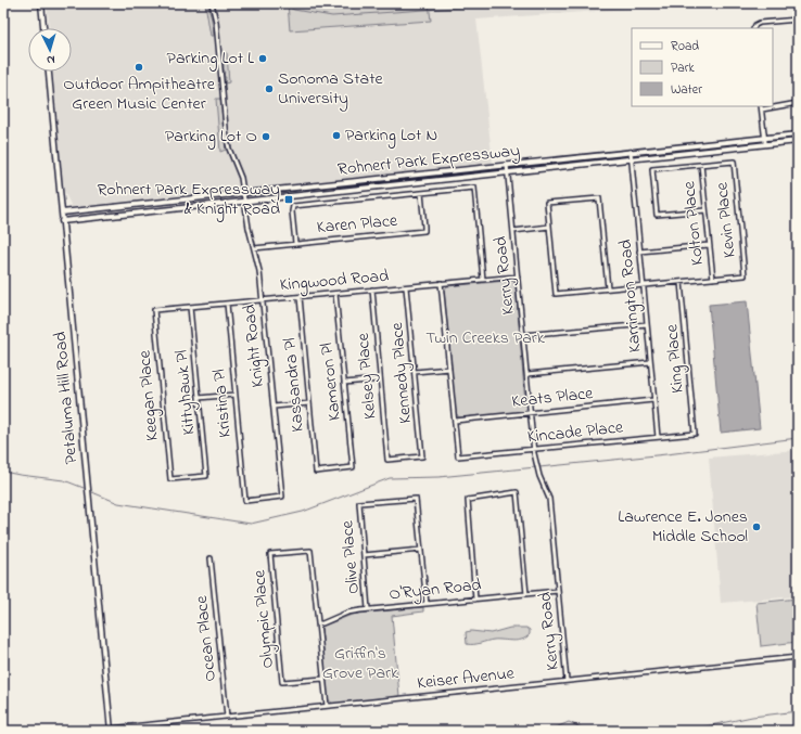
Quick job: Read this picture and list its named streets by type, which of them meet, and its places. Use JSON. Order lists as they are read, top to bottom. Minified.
{"streets":{"main road":["Rohnert Park Expressway","Petaluma Hill Road"],"street":["Kevin Place","Kolton Place","Karen Place","Kerry Road","Kingwood Road","Karrington Road","Knight Road","King Place","Kennedy Place","Kelsey Place","Kameron Pl","Kassandra Pl","Kittyhawk Pl","Keegan Place","Keats Place","Kristina Pl","Kincade Place","Olive Place","O'Ryan Road","Olympic Place","Ocean Place","Keiser Avenue"]},"crossings":[["Rohnert Park Expressway","Kerry Road"],["Rohnert Park Expressway","Karrington Road"],["Rohnert Park Expressway","Knight Road"],["Rohnert Park Expressway","Petaluma Hill Road"],["Kevin Place","Kolton Place"],["Karen Place","Knight Road"],["Kerry Road","Kingwood Road"],["Kerry Road","Keats Place"],["Kerry Road","Kincade Place"],["Kerry Road","O'Ryan Road"],["Kerry Road","Keiser Avenue"],["Kingwood Road","Knight Road"],["Kingwood Road","Kennedy Place"],["Kingwood Road","Kelsey Place"],["Kingwood Road","Kameron Pl"],["Kingwood Road","Kassandra Pl"],["Kingwood Road","Kittyhawk Pl"],["Kingwood Road","Keegan Place"],["Kingwood Road","Kristina Pl"],["Karrington Road","Keats Place"],["Karrington Road","Kincade Place"],["Knight Road","Kristina Pl"],["King Place","Kincade Place"],["Kennedy Place","Kelsey Place"],["Kameron Pl","Kassandra Pl"],["Kittyhawk Pl","Keegan Place"],["Petaluma Hill Road","Keiser Avenue"],["Keats Place","Kincade Place"],["Olive Place","O'Ryan Road"],["O'Ryan Road","Olympic Place"],["Ocean Place","Keiser Avenue"]],"parks":["Twin Creeks Park","Griffin's Grove Park"],"places":{"other":["Parking Lot L","Outdoor Ampitheatre Green Music Center","Sonoma State University","Parking Lot N","Parking Lot O","Lawrence E. Jones Middle School"],"transit":["Rohnert Park Expressway & Knight Road"]},"legend":["Road","Park","Water"],"north":"bottom"}
